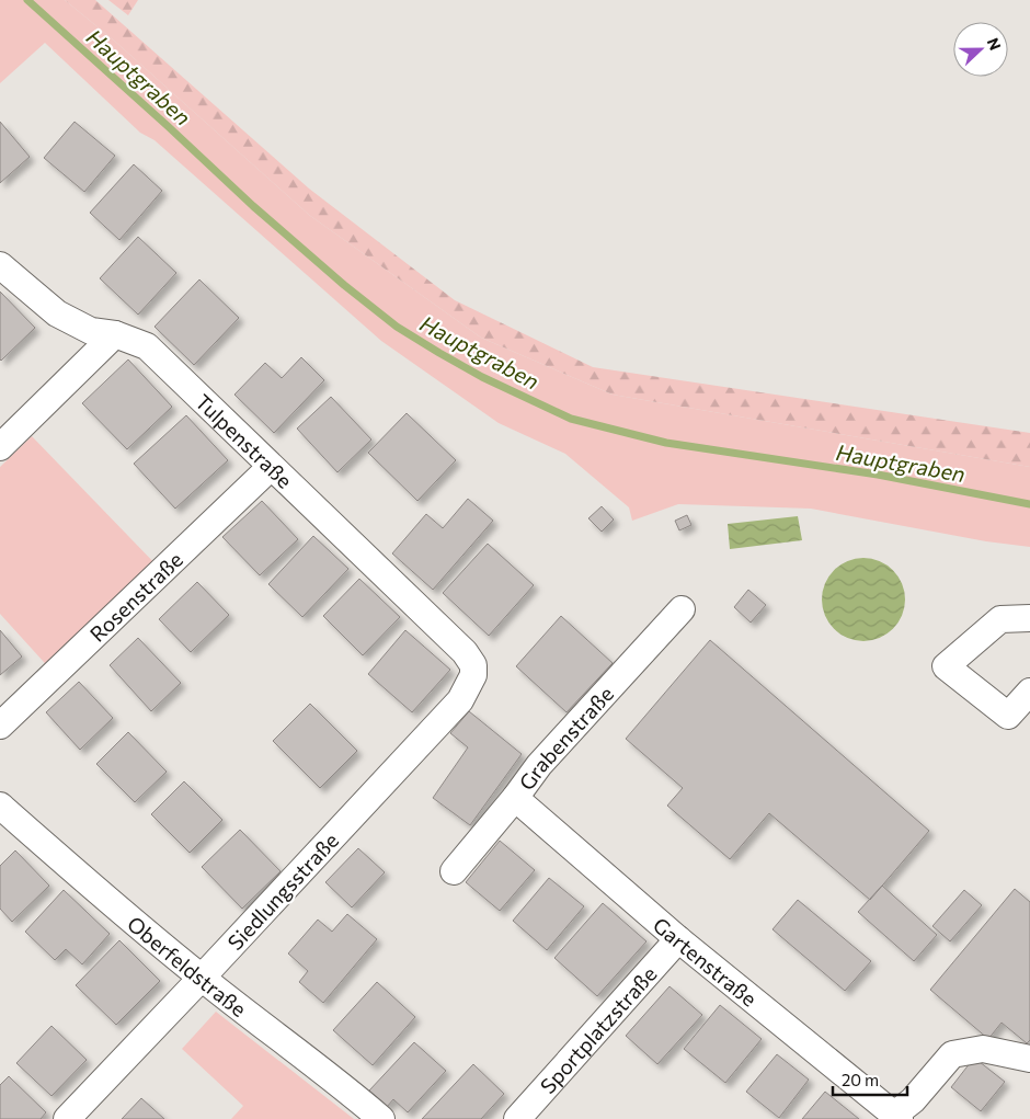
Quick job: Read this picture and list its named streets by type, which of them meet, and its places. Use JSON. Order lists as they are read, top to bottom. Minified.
{"streets":{"street":["Tulpenstraße","Rosenstraße","Grabenstraße","Siedlungsstraße","Gartenstraße","Oberfeldstraße","Sportplatzstraße"]},"crossings":[["Tulpenstraße","Rosenstraße"],["Tulpenstraße","Siedlungsstraße"],["Grabenstraße","Gartenstraße"],["Siedlungsstraße","Oberfeldstraße"],["Gartenstraße","Sportplatzstraße"]],"water":["Hauptgraben"],"scale_bar":"20 m","north":"right"}
